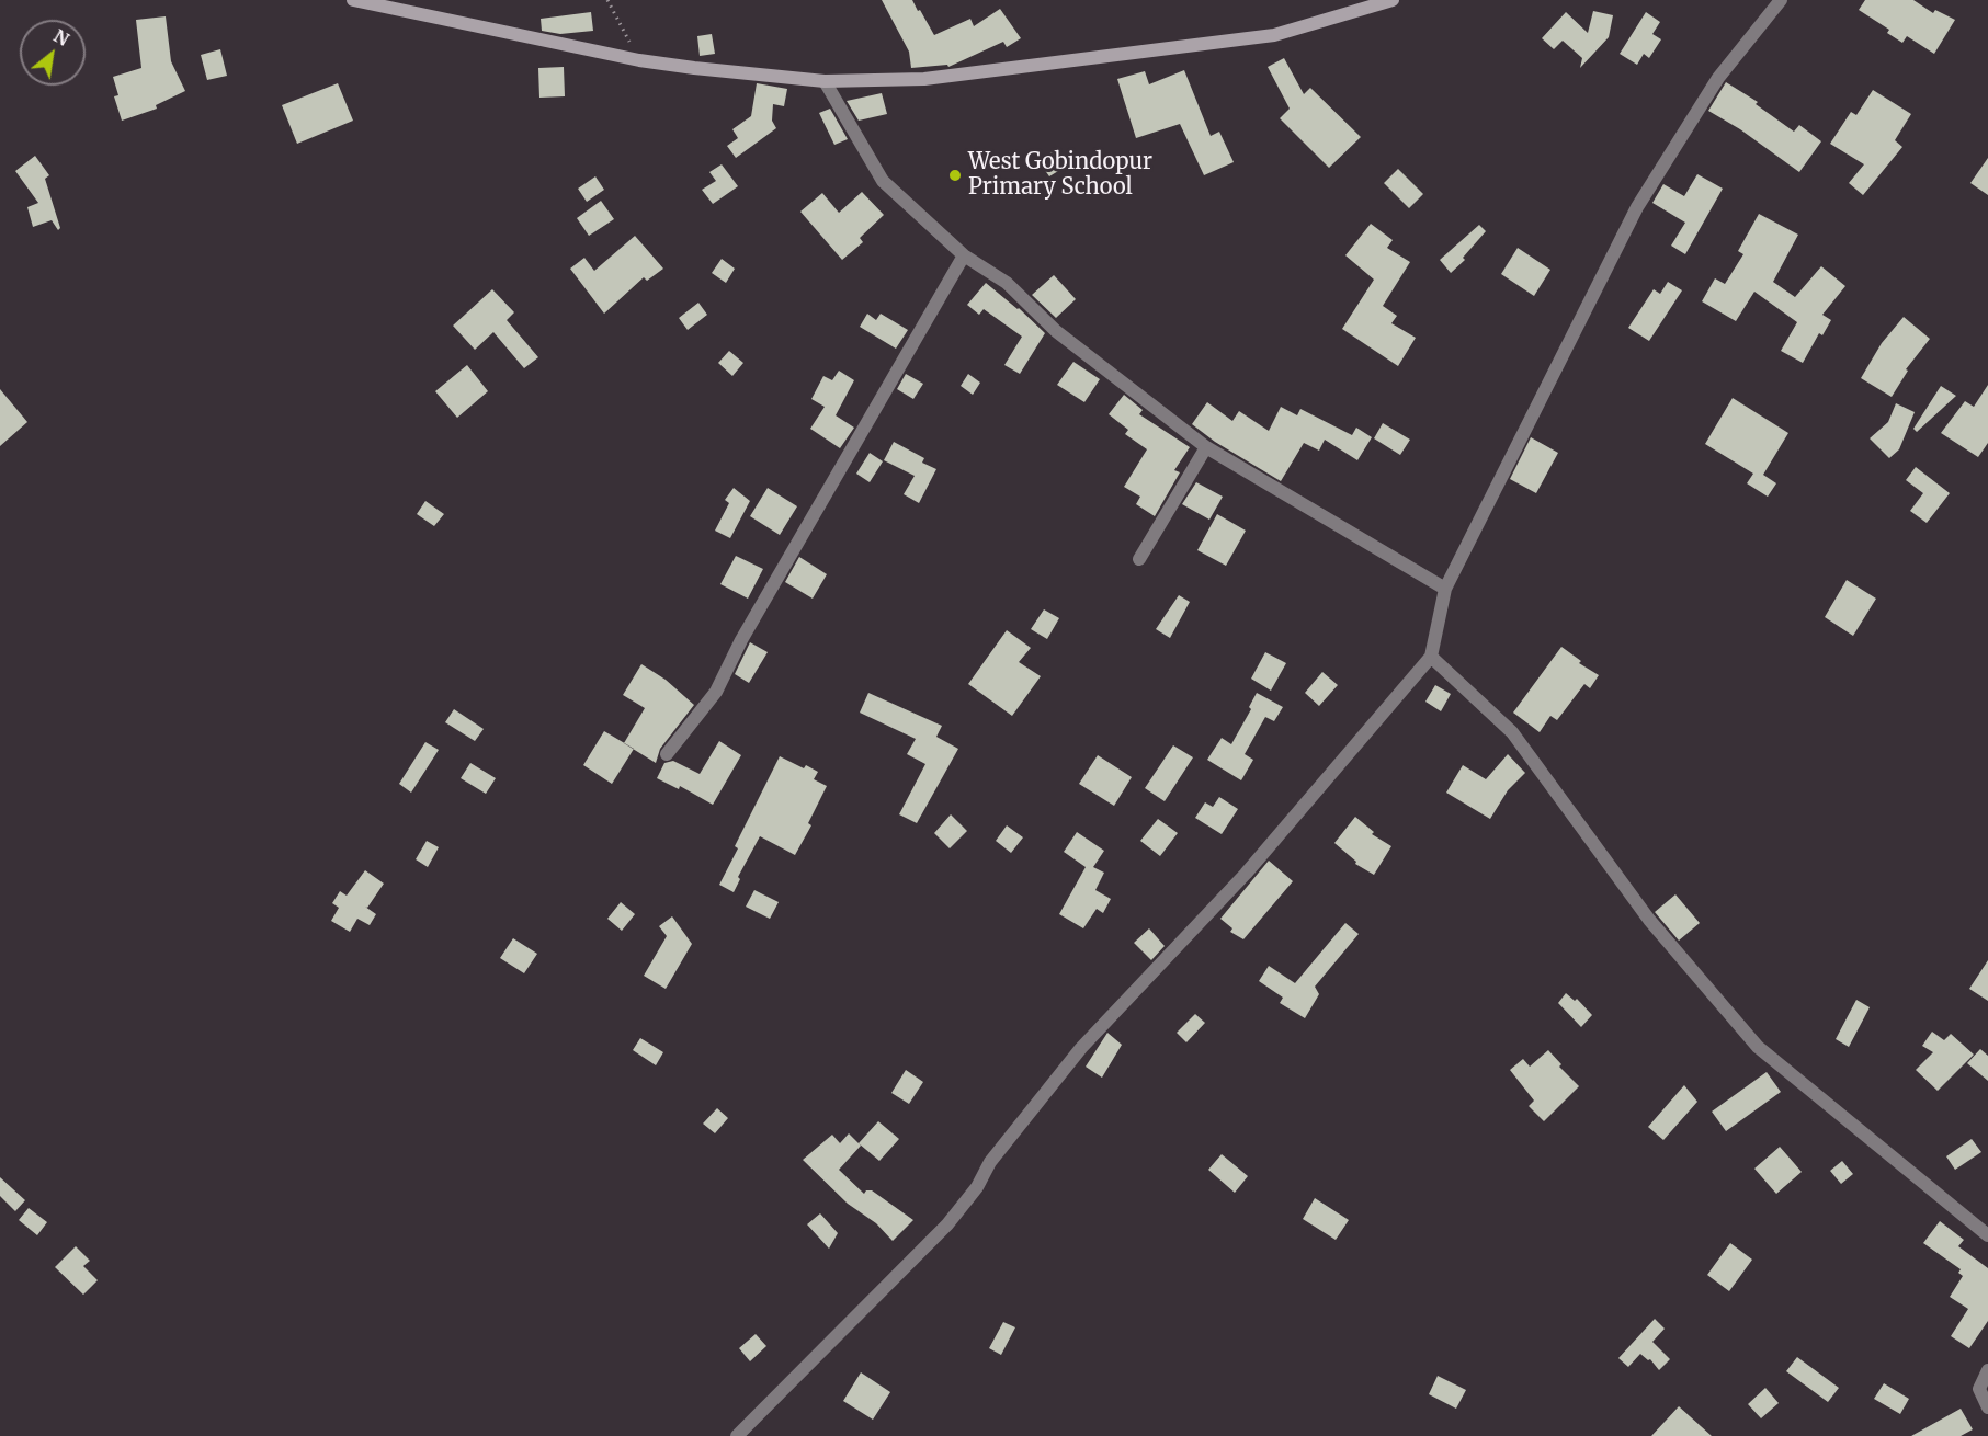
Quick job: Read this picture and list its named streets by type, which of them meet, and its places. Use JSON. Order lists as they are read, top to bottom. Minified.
{"places":["West Gobindopur Primary School"],"north":"top right"}
